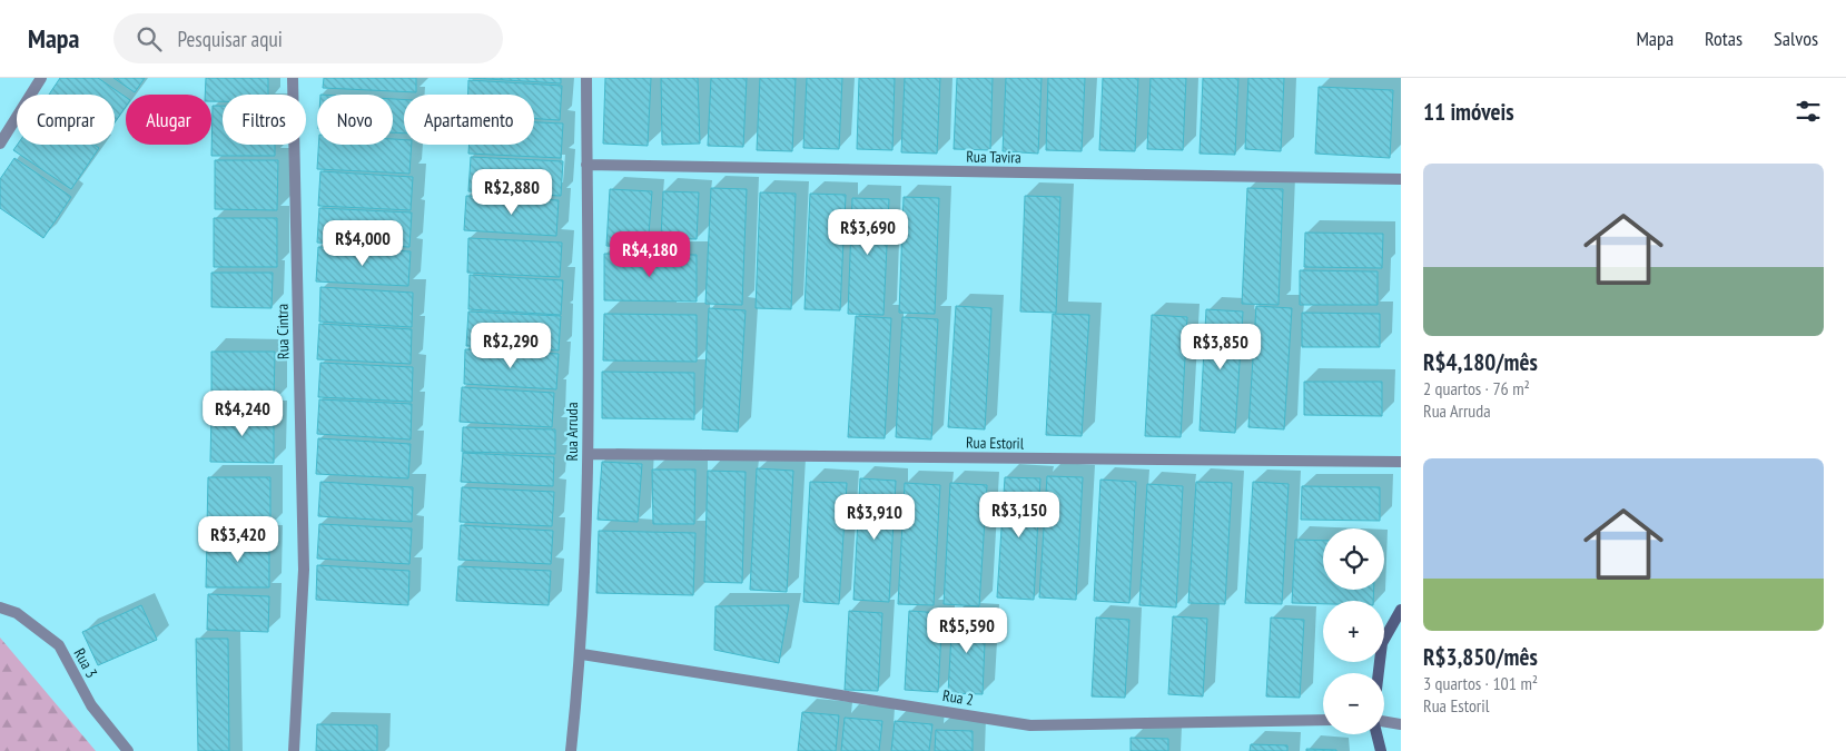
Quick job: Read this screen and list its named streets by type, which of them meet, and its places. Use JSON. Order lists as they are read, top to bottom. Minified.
{"streets":{"street":["Rua Tavira","Rua Cintra","Rua Arruda","Rua Estoril","Rua 3","Rua 2"]},"crossings":[["Rua Tavira","Rua Arruda"],["Rua Arruda","Rua Estoril"],["Rua Arruda","Rua 2"]],"page":{"header":"Mapa","search":"Pesquisar aqui","nav":["Mapa","Rotas","Salvos"],"heading":"11 imóveis","chip":["Comprar","Alugar","Filtros","Novo","Apartamento"],"list":[{"name":"R$4,180/mês","note":"2 quartos · 76 m² · Rua Arruda"},{"name":"R$3,850/mês","note":"3 quartos · 101 m² · Rua Estoril"}],"price":["R$2,880","R$3,690","R$4,000","R$4,180","R$2,290","R$3,850","R$4,240","R$3,150","R$3,910","R$3,420","R$5,590"],"map_buttons":["+","−"]}}
